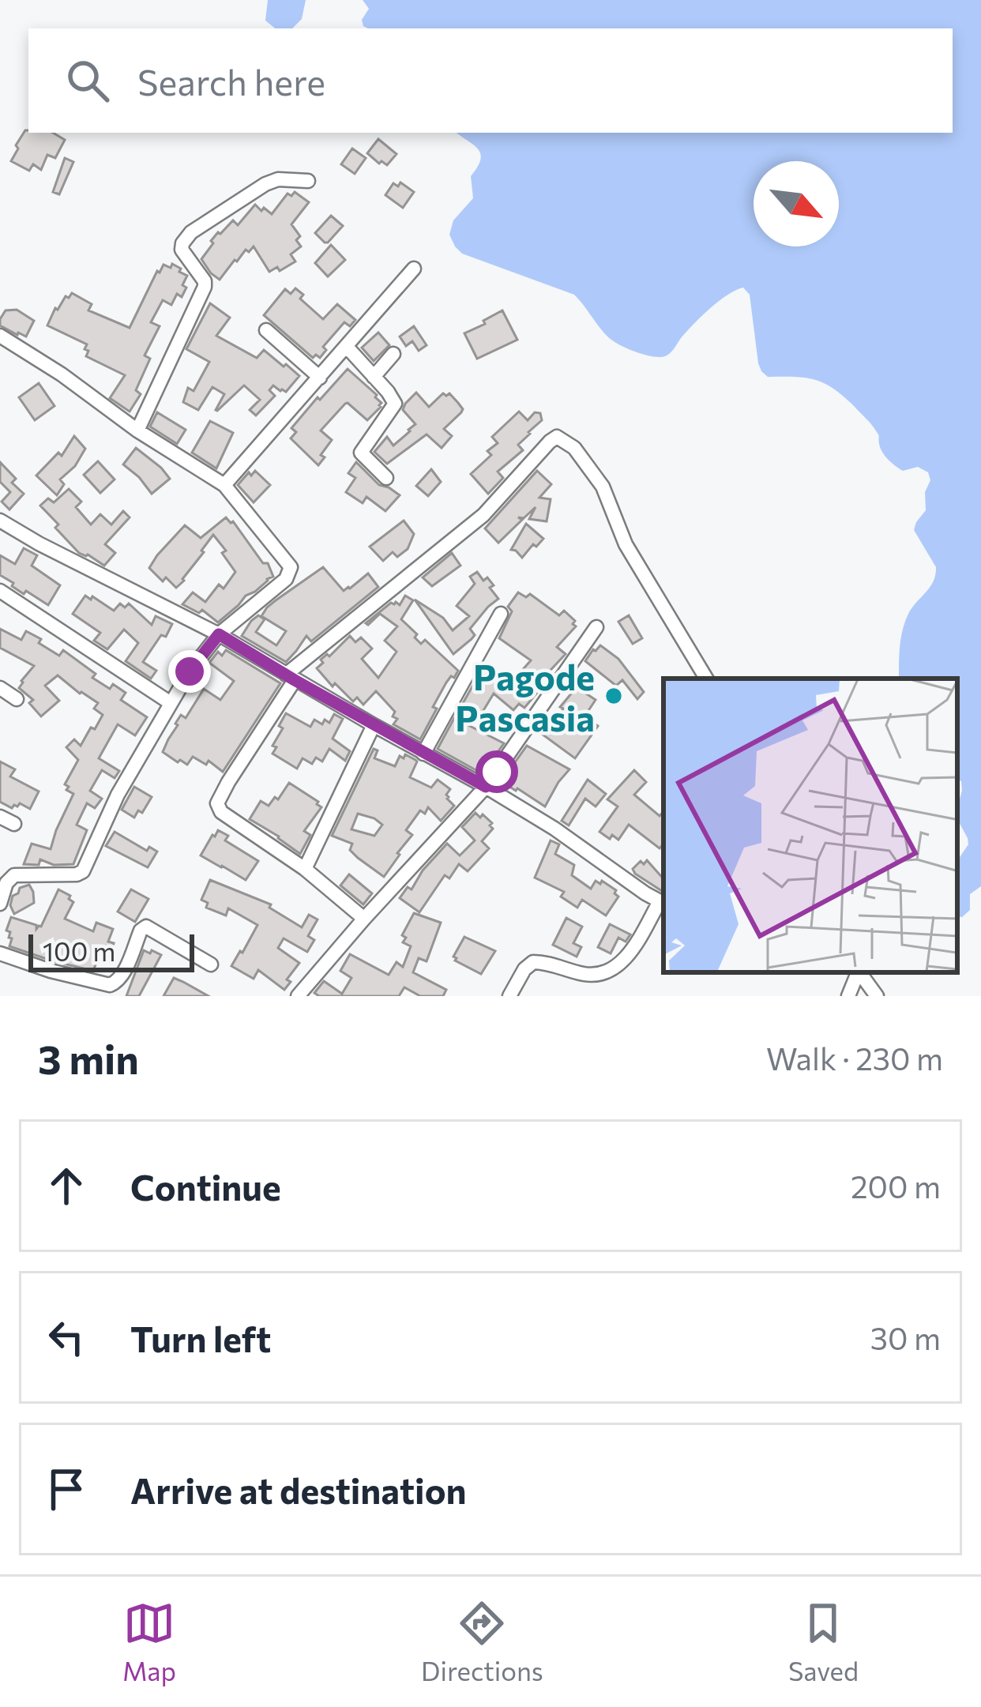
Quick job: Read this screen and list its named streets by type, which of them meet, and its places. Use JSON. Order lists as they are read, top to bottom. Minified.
{"places":["Pagode Pascasia"],"scale_bar":"100 m","north":"bottom right","page":{"search":"Search here","scale":"100 m","heading":["3 min","Walk · 230 m"],"list":[["Continue","200 m"],["Turn left","30 m"],"Arrive at destination"],"nav":["Map","Directions","Saved"]}}
